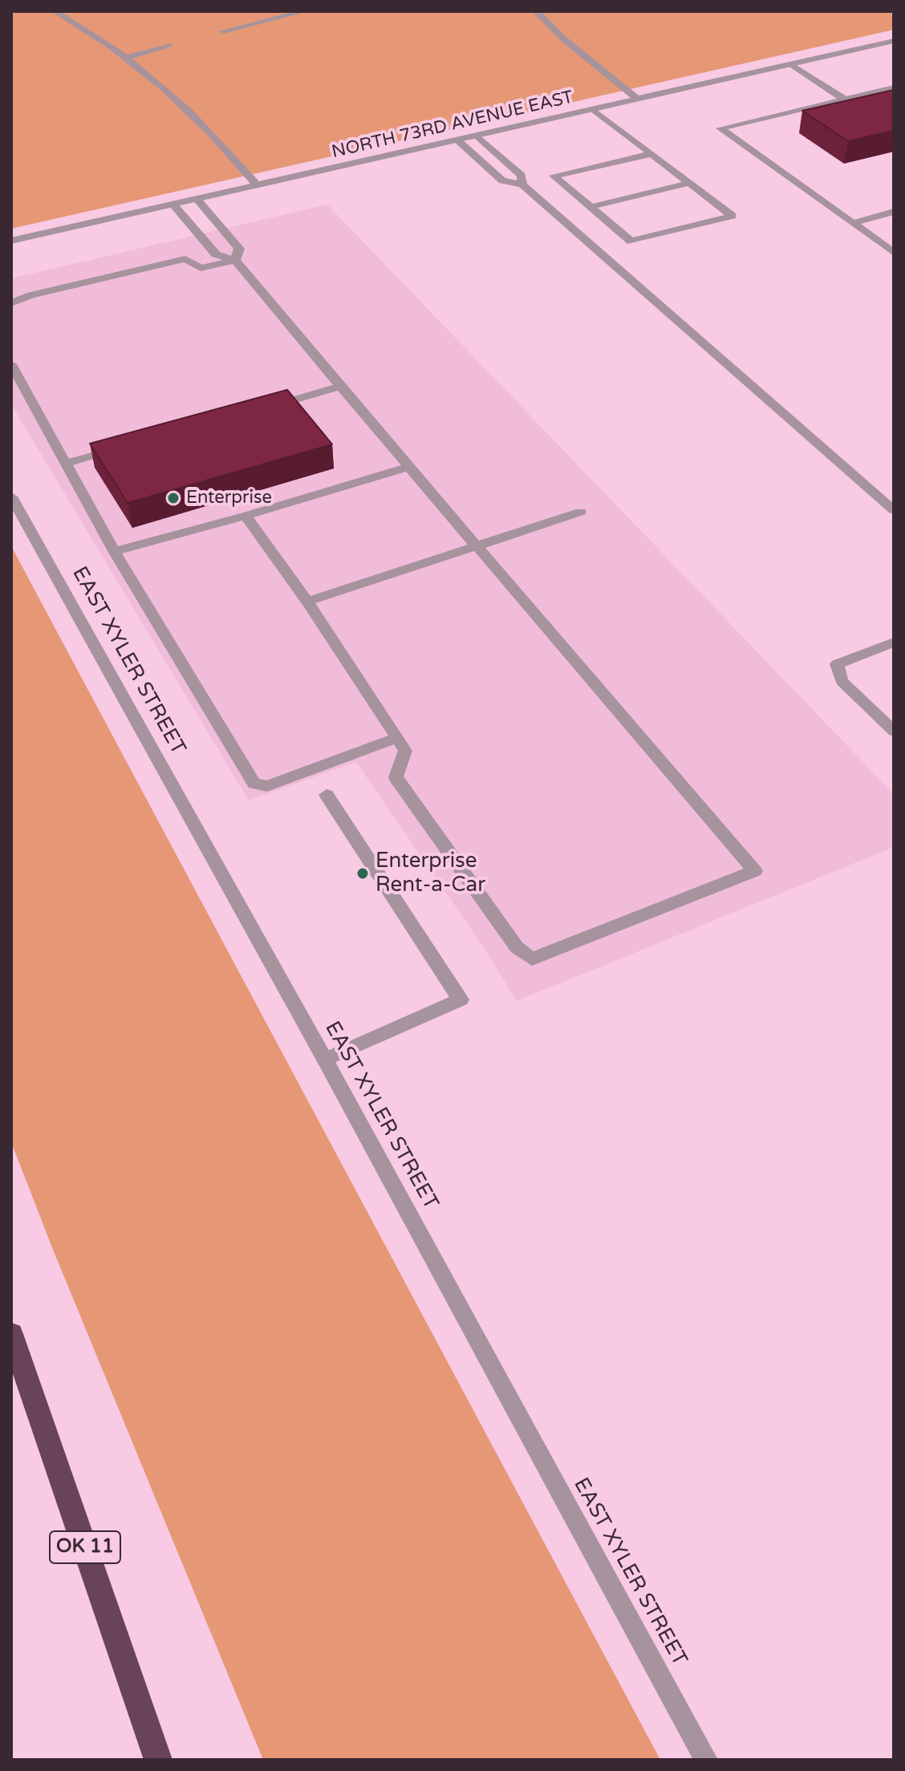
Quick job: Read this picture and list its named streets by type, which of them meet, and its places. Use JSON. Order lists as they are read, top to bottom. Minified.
{"streets":{"highway":["OK 11"],"street":["NORTH 73RD AVENUE EAST","EAST XYLER STREET"]},"places":["Enterprise","Enterprise Rent-a-Car"]}
